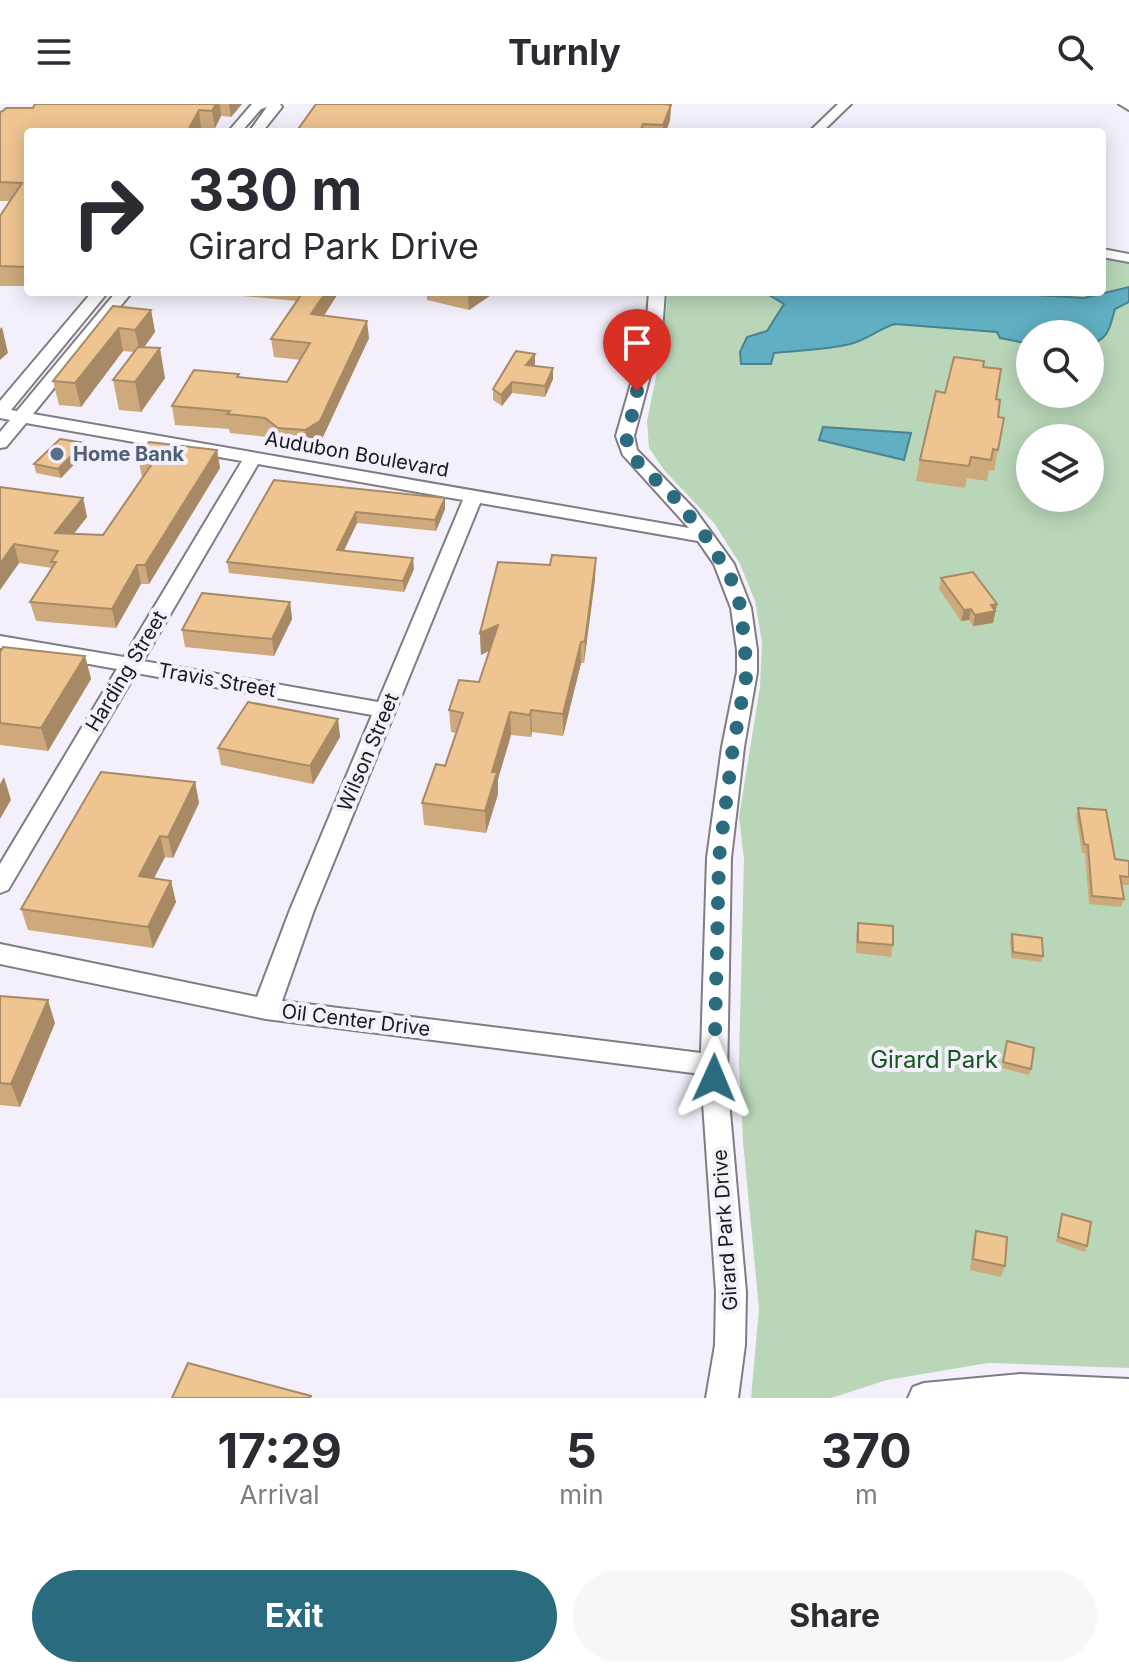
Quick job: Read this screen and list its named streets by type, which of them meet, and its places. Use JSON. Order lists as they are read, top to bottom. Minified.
{"streets":{"street":["Audubon Boulevard","Harding Street","Travis Street","Wilson Street","Oil Center Drive","Girard Park Drive"]},"crossings":[["Audubon Boulevard","Harding Street"],["Audubon Boulevard","Wilson Street"],["Audubon Boulevard","Girard Park Drive"],["Harding Street","Travis Street"],["Travis Street","Wilson Street"],["Wilson Street","Oil Center Drive"],["Oil Center Drive","Girard Park Drive"]],"parks":["Girard Park"],"places":["Home Bank"],"page":{"header":"Turnly","turn":["330 m","Girard Park Drive"],"eta":["17:29","Arrival","5","min","370","m"],"buttons":["Exit","Share"]}}
